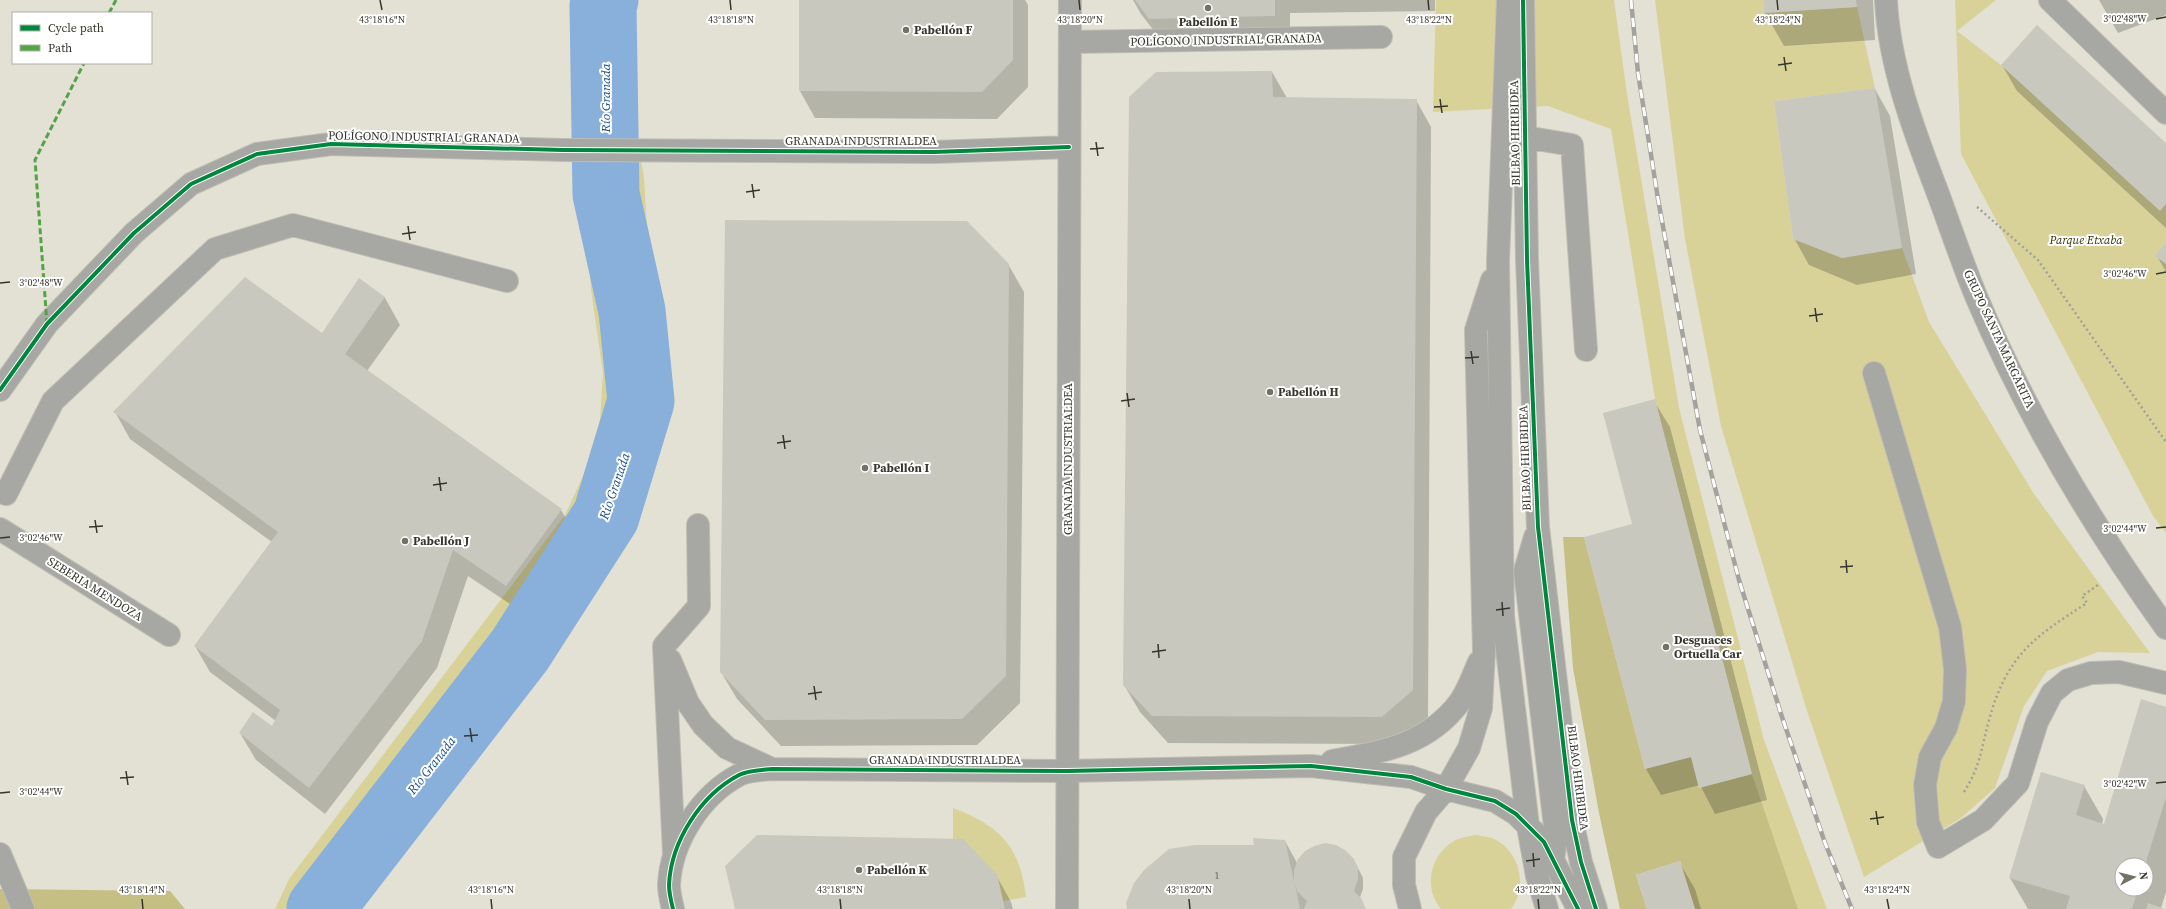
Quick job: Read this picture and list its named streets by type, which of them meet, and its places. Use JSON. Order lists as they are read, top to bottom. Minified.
{"streets":{"street":["POLÍGONO INDUSTRIAL GRANADA","BILBAO HIRIBIDEA","GRANADA INDUSTRIALDEA","GRUPO SANTA MARGARITA","SEBERIA MENDOZA"]},"crossings":[["POLÍGONO INDUSTRIAL GRANADA","GRANADA INDUSTRIALDEA"]],"water":["Río Granada"],"parks":["Parque Etxaba"],"places":["Pabellón E","Pabellón F","Pabellón H","Pabellón I","Pabellón J","Desguaces Ortuella Car","Pabellón K"],"house_numbers":["1"],"legend":["Cycle path","Path"],"north":"right","coordinates":["3°02'48\"W","43°18'16\"N","43°18'18\"N","43°18'20\"N","43°18'22\"N","43°18'24\"N","3°02'46\"W","3°02'44\"W","3°02'42\"W","43°18'14\"N"]}
